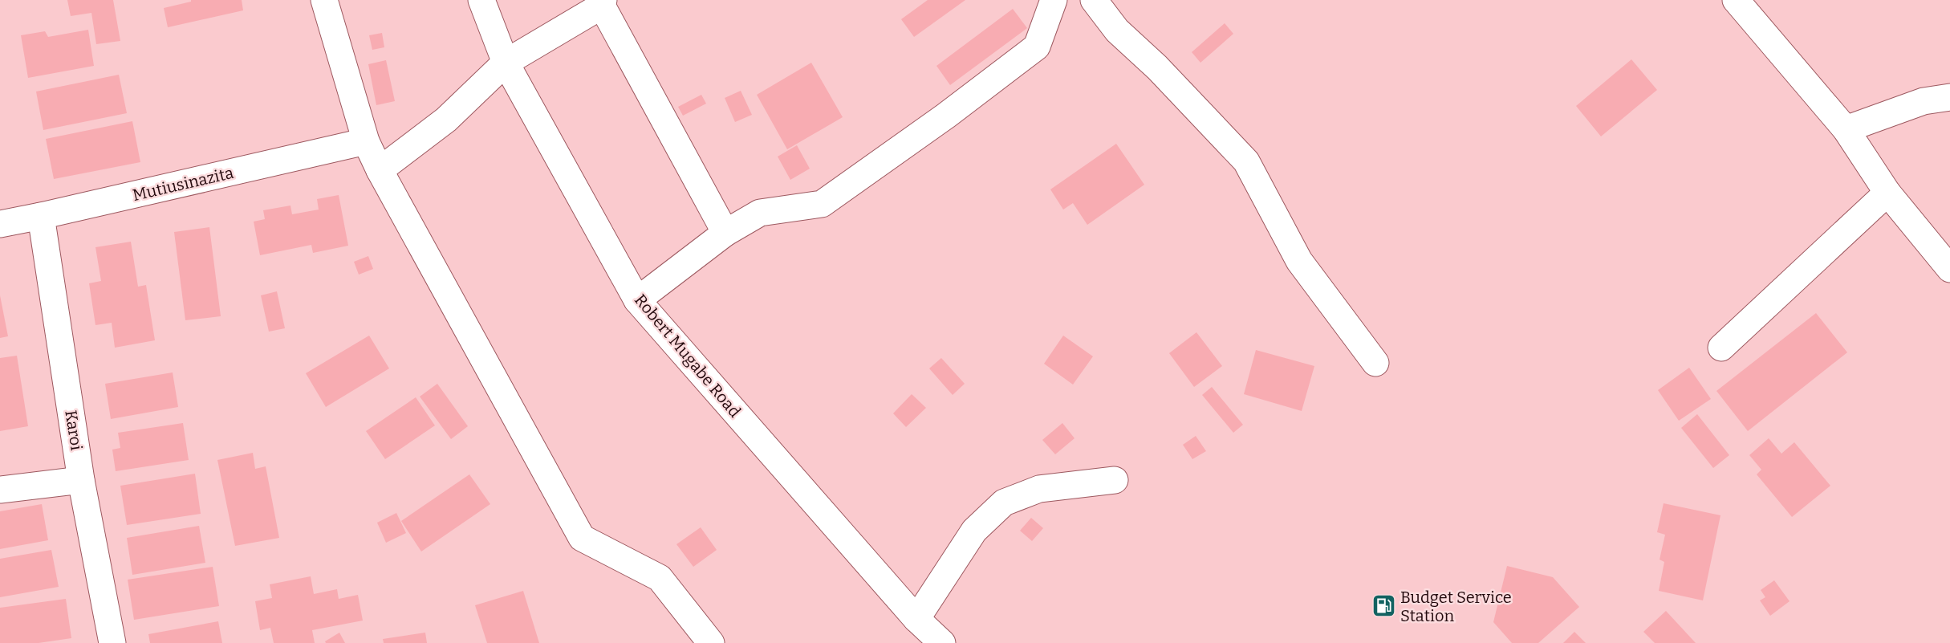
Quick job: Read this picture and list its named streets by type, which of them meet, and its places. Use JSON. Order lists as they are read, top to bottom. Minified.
{"streets":{"street":["Mutiusinazita","Robert Mugabe Road","Karoi"]},"crossings":[["Mutiusinazita","Karoi"]],"places":{"fuel station":["Budget Service Station"]}}
